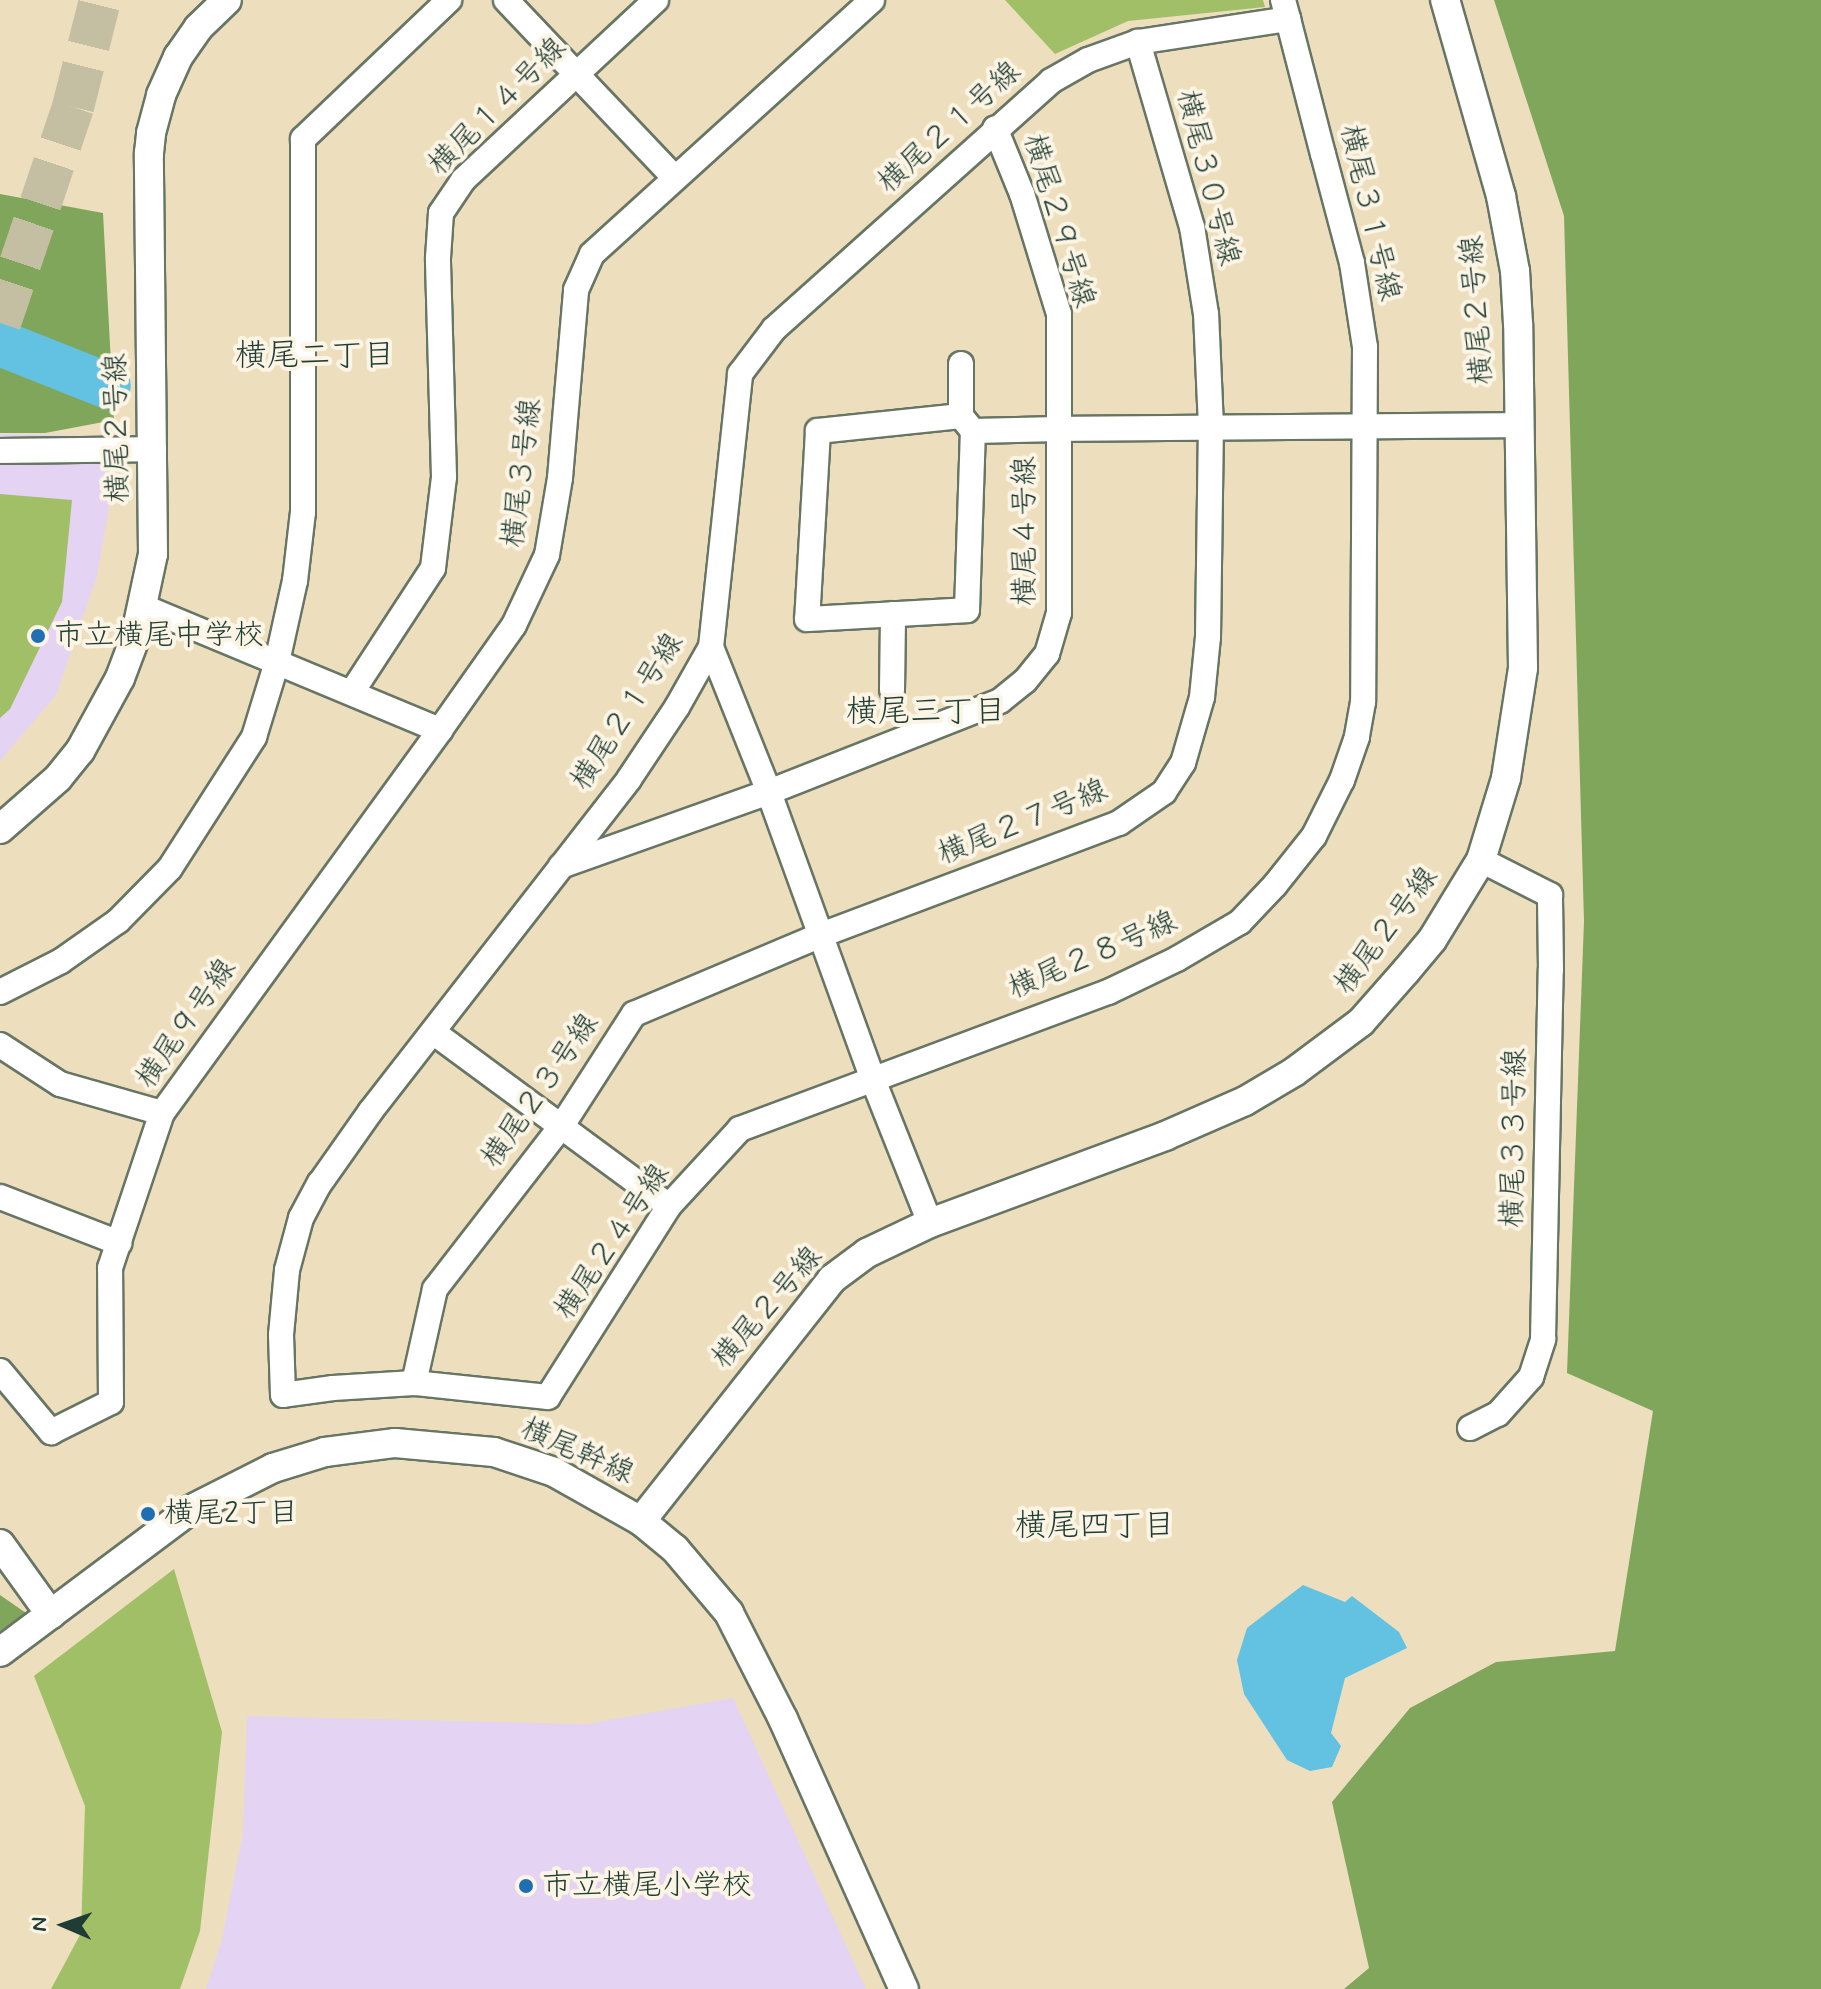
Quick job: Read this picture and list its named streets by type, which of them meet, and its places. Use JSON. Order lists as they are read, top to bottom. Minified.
{"streets":{"street":["横尾１４号線","横尾２１号線","横尾３０号線","横尾３１号線","横尾２９号線","横尾２号線","横尾３号線","横尾４号線","横尾２７号線","横尾２８号線","横尾９号線","横尾２３号線","横尾３３号線","横尾２４号線","横尾幹線"]},"crossings":[["横尾２１号線","横尾３０号線"],["横尾２１号線","横尾３１号線"],["横尾２１号線","横尾２９号線"],["横尾２１号線","横尾４号線"],["横尾２１号線","横尾２３号線"],["横尾２１号線","横尾２４号線"],["横尾３０号線","横尾４号線"],["横尾３０号線","横尾２７号線"],["横尾３１号線","横尾４号線"],["横尾３１号線","横尾２８号線"],["横尾２９号線","横尾４号線"],["横尾２号線","横尾４号線"],["横尾２号線","横尾３３号線"],["横尾２号線","横尾幹線"],["横尾３号線","横尾９号線"],["横尾４号線","横尾２７号線"],["横尾４号線","横尾２８号線"],["横尾２７号線","横尾２３号線"],["横尾２８号線","横尾２４号線"]],"districts":["横尾二丁目","横尾三丁目","横尾四丁目"],"places":["市立横尾中学校","横尾2丁目","市立横尾小学校"],"north":"left"}
